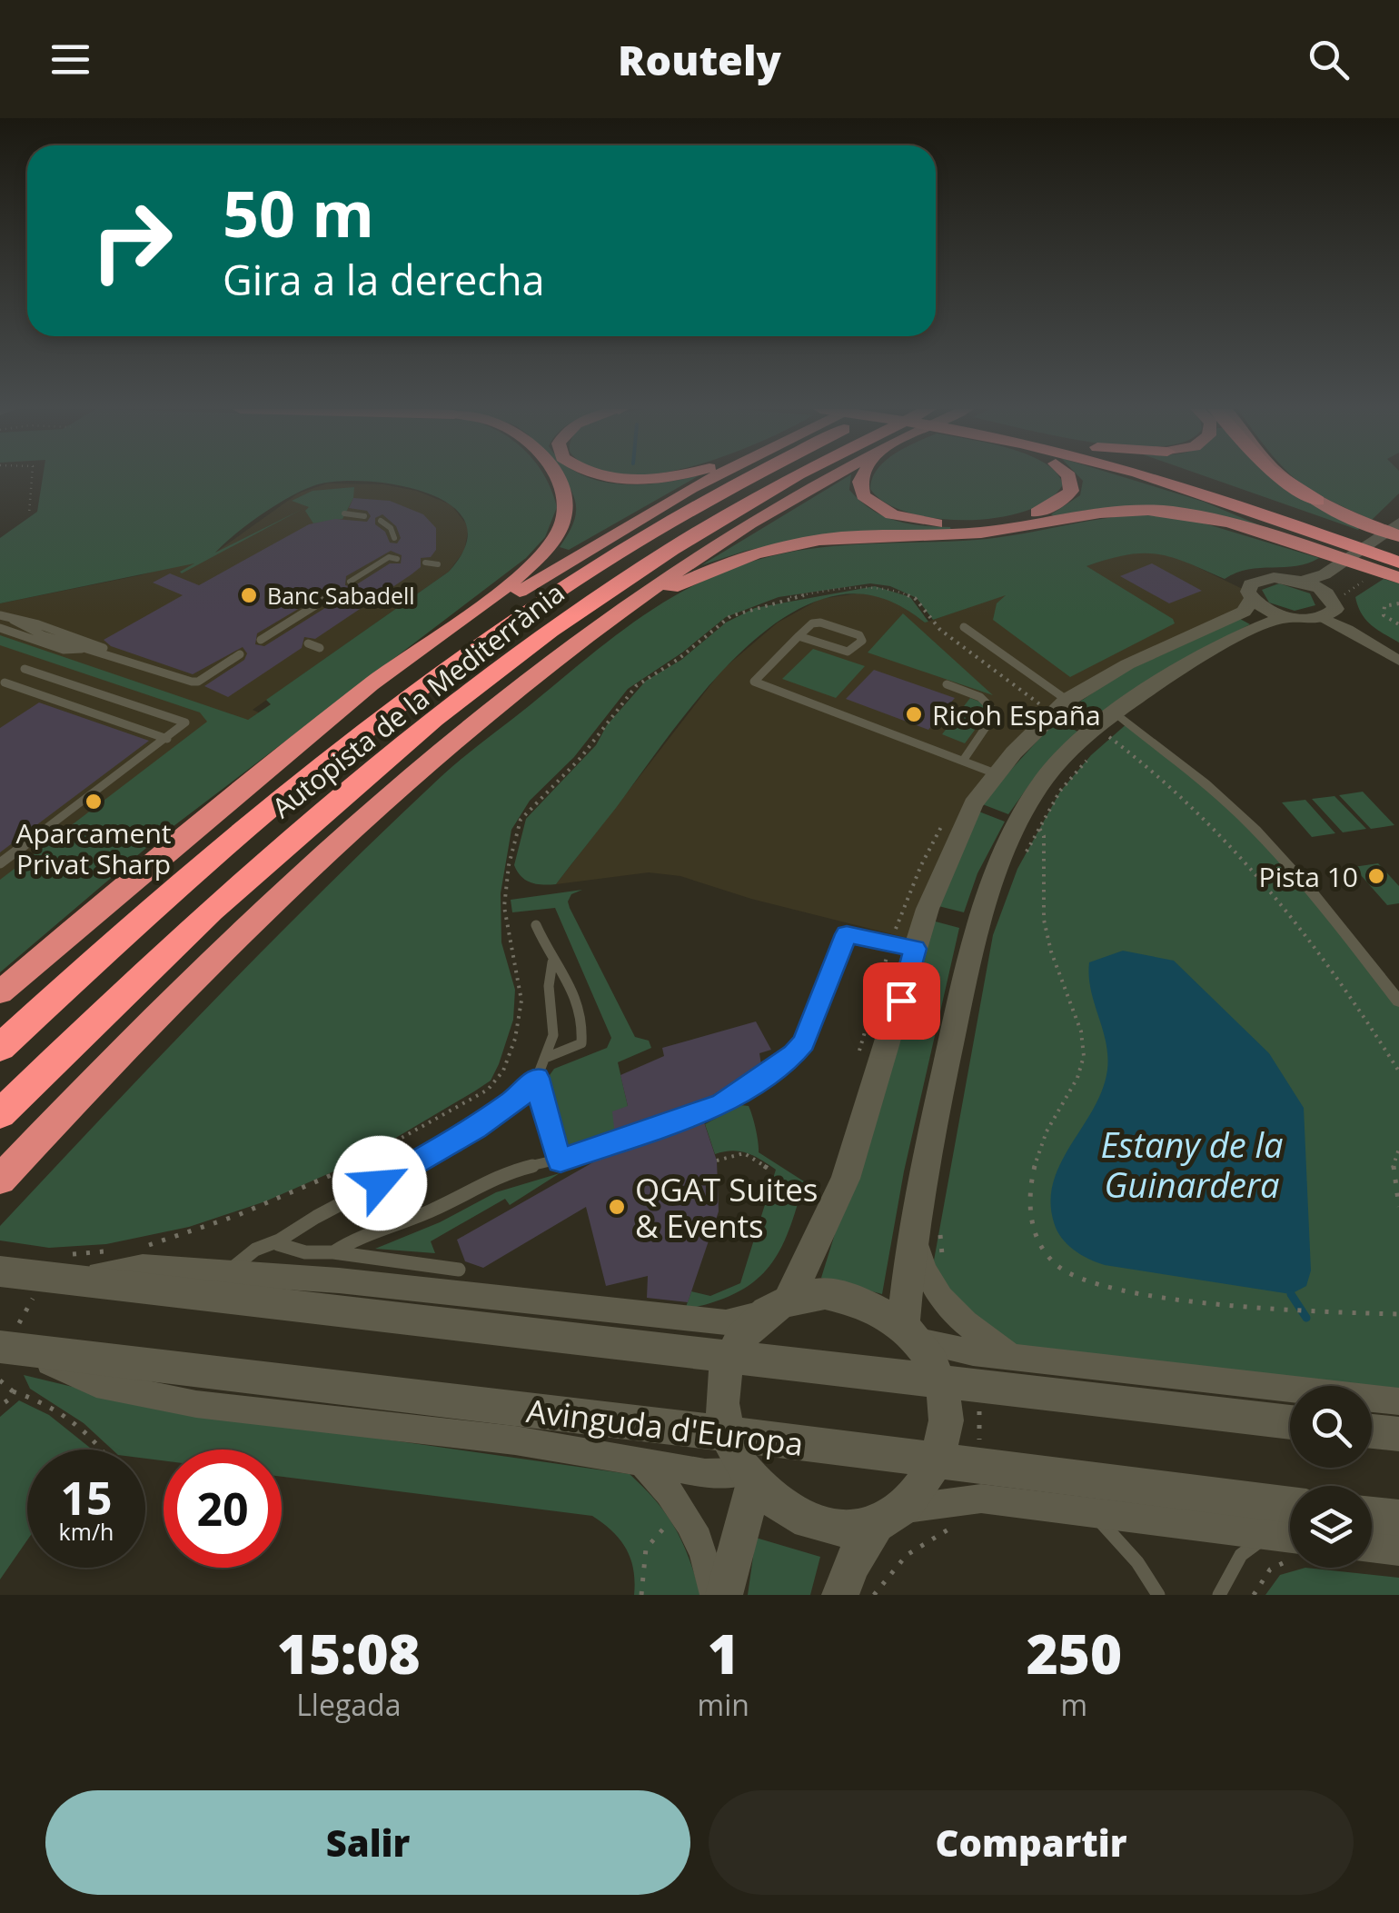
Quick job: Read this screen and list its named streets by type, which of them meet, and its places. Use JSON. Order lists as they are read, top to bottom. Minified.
{"streets":{"highway":["Autopista de la Mediterrània"],"street":["Avinguda d'Europa"]},"water":["Estany de la Guinardera"],"places":["Banc Sabadell","Ricoh España","Aparcament Privat Sharp","Pista 10","QGAT Suites & Events"],"page":{"header":"Routely","turn":["50 m","Gira a la derecha"],"speed":"15 km/h","limit":"20","eta":["15:08","Llegada","1","min","250","m"],"buttons":["Salir","Compartir"]}}
